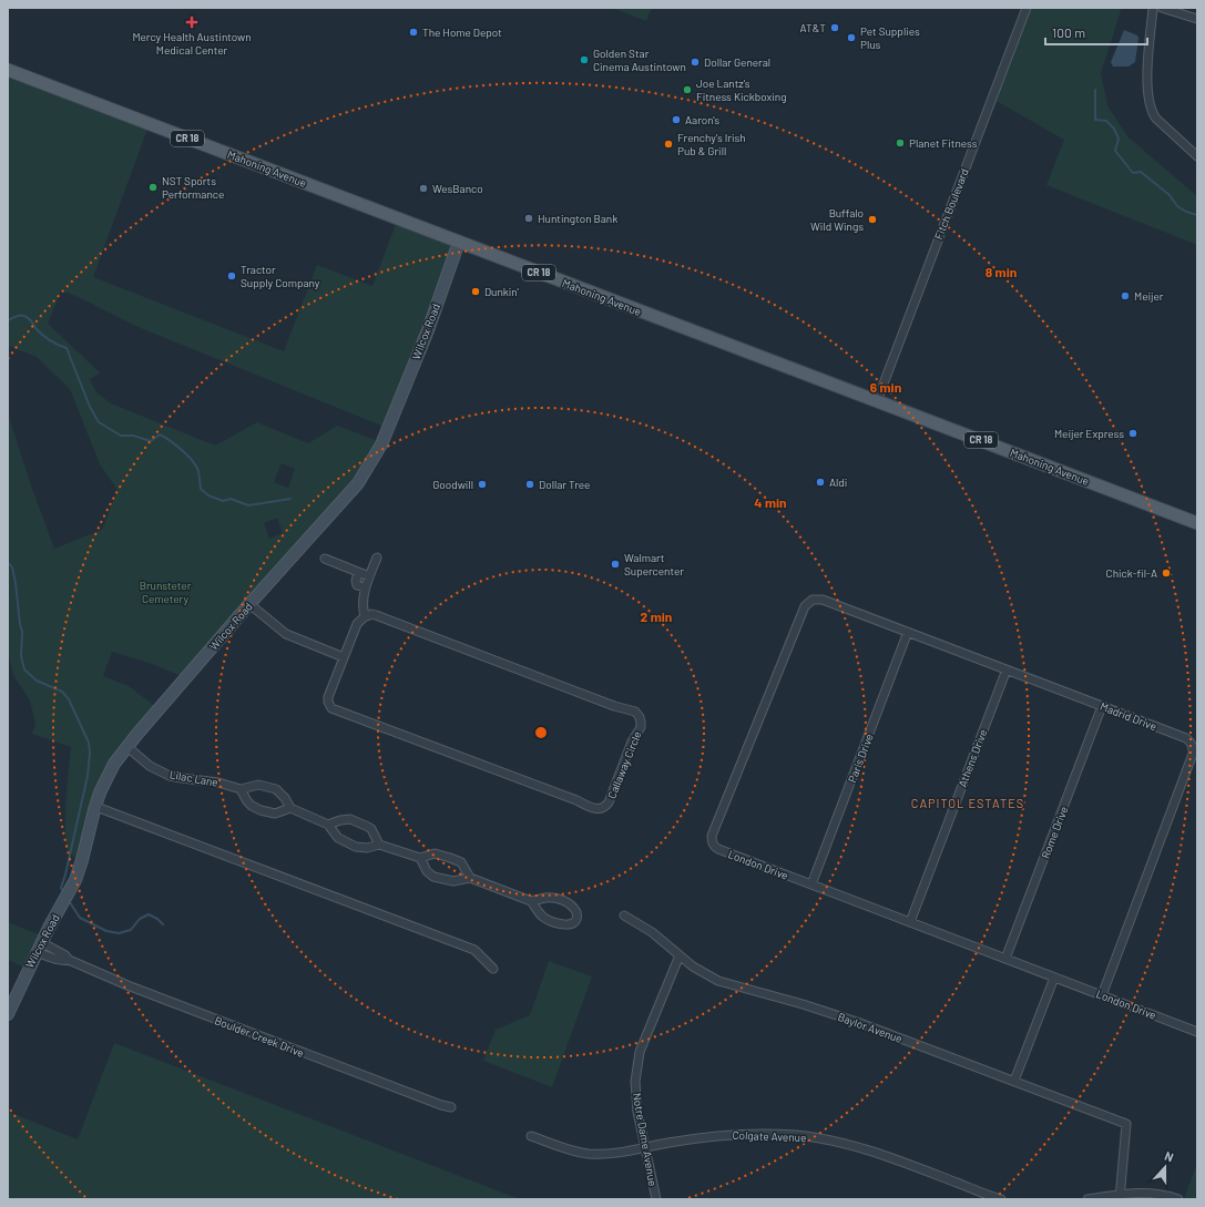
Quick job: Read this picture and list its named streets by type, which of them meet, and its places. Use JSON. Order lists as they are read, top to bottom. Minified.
{"streets":{"main road":["CR 18","Mahoning Avenue"],"street":["Fitch Boulevard","Wilcox Road","Madrid Drive","Paris Drive","Athens Drive","Callaway Circle","Lilac Lane","Rome Drive","London Drive","Baylor Avenue","Boulder Creek Drive","Colgate Avenue","Notre Dame Avenue"]},"crossings":[["Mahoning Avenue","Fitch Boulevard"],["Mahoning Avenue","Wilcox Road"],["Wilcox Road","Lilac Lane"],["Wilcox Road","Boulder Creek Drive"],["Madrid Drive","Paris Drive"],["Madrid Drive","Athens Drive"],["Madrid Drive","Rome Drive"],["Madrid Drive","London Drive"],["Paris Drive","London Drive"],["Athens Drive","London Drive"],["Rome Drive","London Drive"],["Baylor Avenue","Notre Dame Avenue"],["Colgate Avenue","Notre Dame Avenue"]],"districts":["CAPITOL ESTATES"],"parks":["Brunsteter Cemetery"],"places":{"health":["Mercy Health Austintown Medical Center"],"other":["AT&T","The Home Depot","Pet Supplies Plus","Golden Star Cinema Austintown","Dollar General","Joe Lantz's Fitness Kickboxing","Aaron's","Planet Fitness","Frenchy's Irish Pub & Grill","NST Sports Performance","WesBanco","Huntington Bank","Buffalo Wild Wings","Tractor Supply Company","Dunkin'","Meijer","Meijer Express","Aldi","Goodwill","Dollar Tree","Walmart Supercenter","Chick-fil-A"]},"scale_bar":"100 m","north":"top","rings":["8 min","6 min","4 min","2 min"]}
